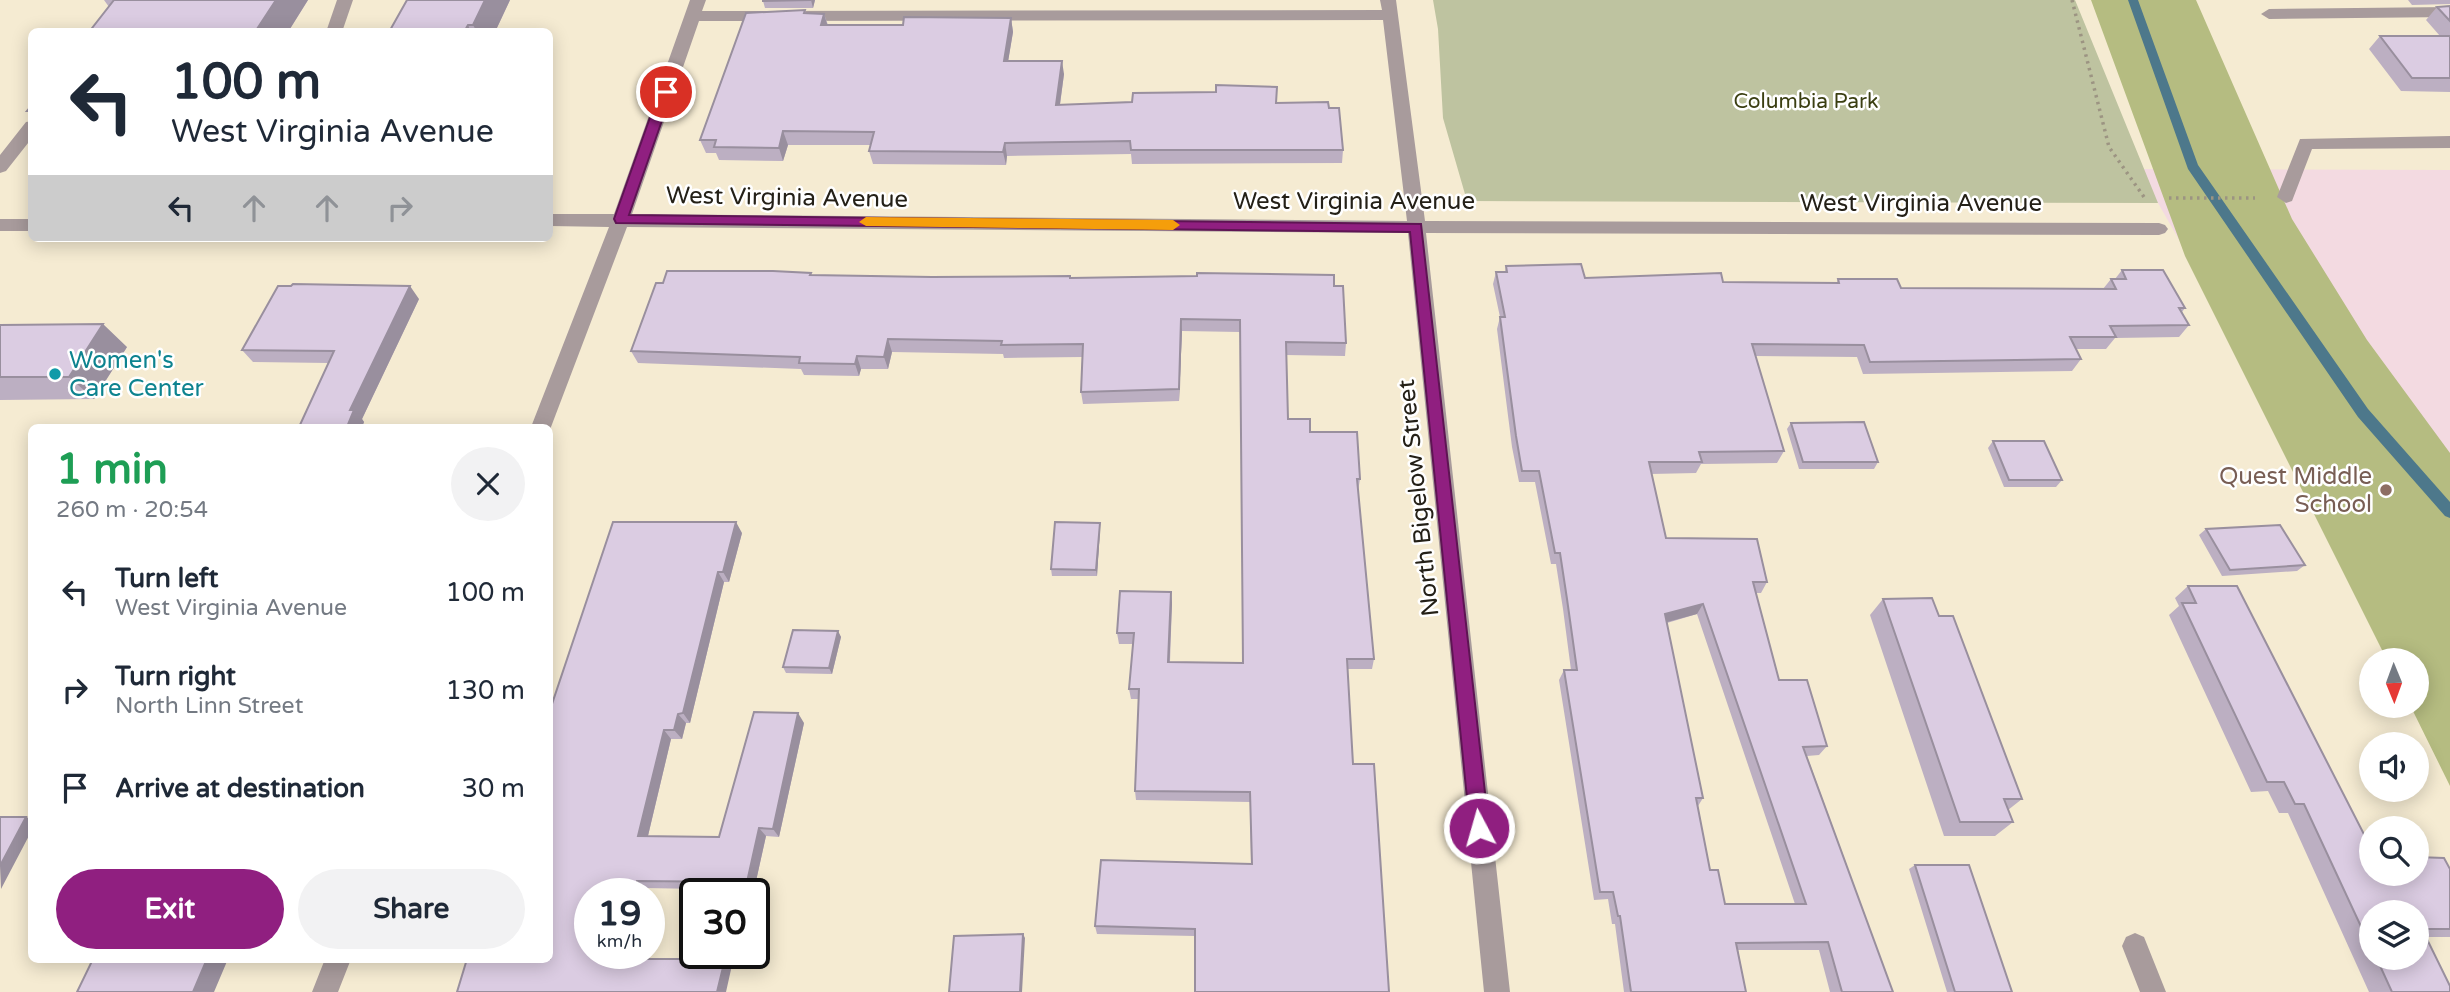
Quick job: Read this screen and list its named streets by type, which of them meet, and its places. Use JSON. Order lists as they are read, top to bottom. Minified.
{"streets":{"street":["West Virginia Avenue","North Bigelow Street"]},"crossings":[["West Virginia Avenue","North Bigelow Street"]],"parks":["Columbia Park"],"places":["Women's Care Center","Quest Middle School"],"north":"bottom","page":{"turn":["100 m","West Virginia Avenue"],"heading":["1 min","260 m · 20:54"],"list":[{"name":"Turn left","note":"West Virginia Avenue","value":"100 m"},{"name":"Turn right","note":"North Linn Street","value":"130 m"},{"name":"Arrive at destination","value":"30 m"}],"buttons":["Exit","Share"],"speed":"19 km/h","limit":"30"}}
